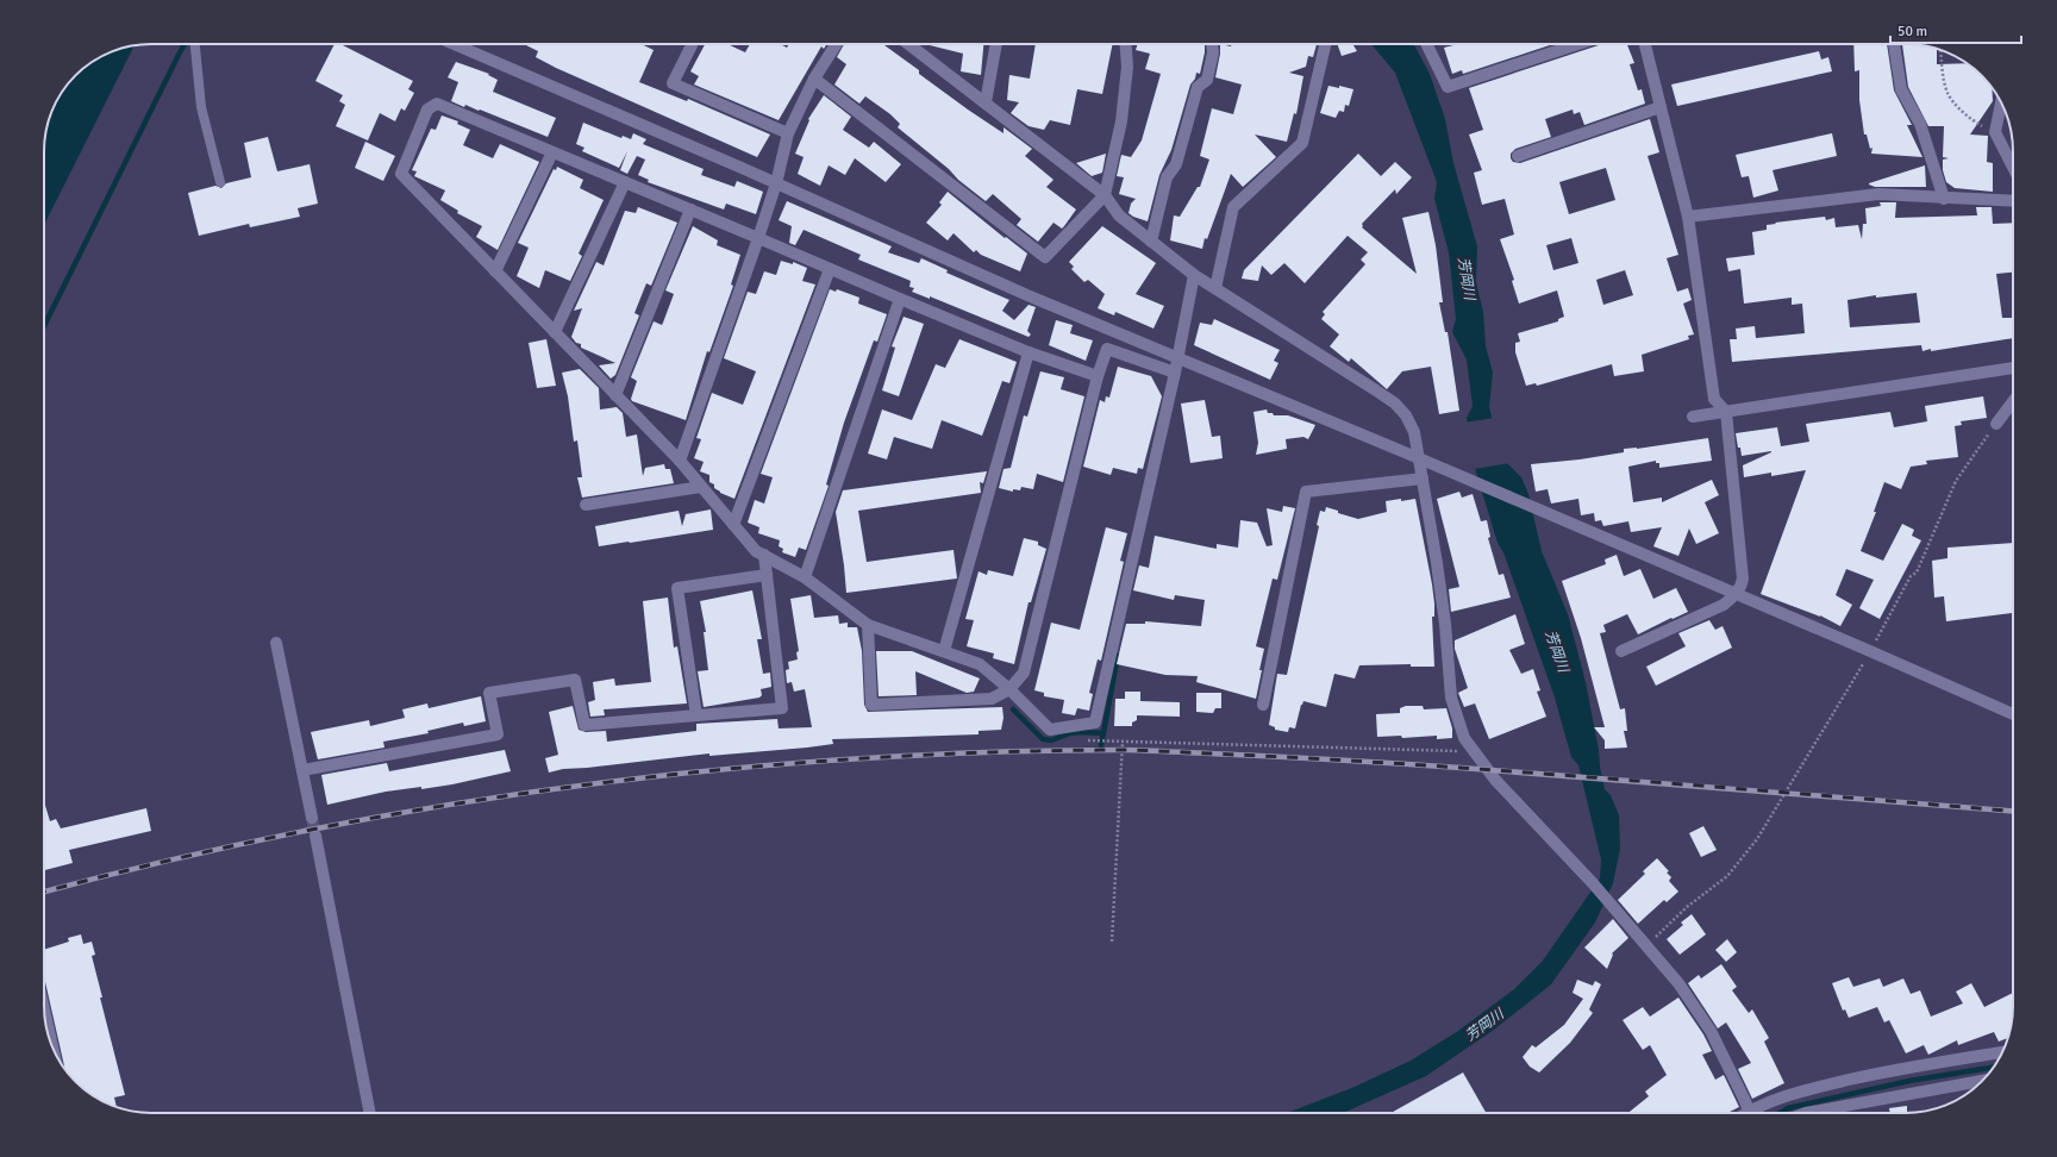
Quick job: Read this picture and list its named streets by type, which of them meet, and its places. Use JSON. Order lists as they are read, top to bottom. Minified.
{"water":["芳岡川"],"scale_bar":"50 m"}
